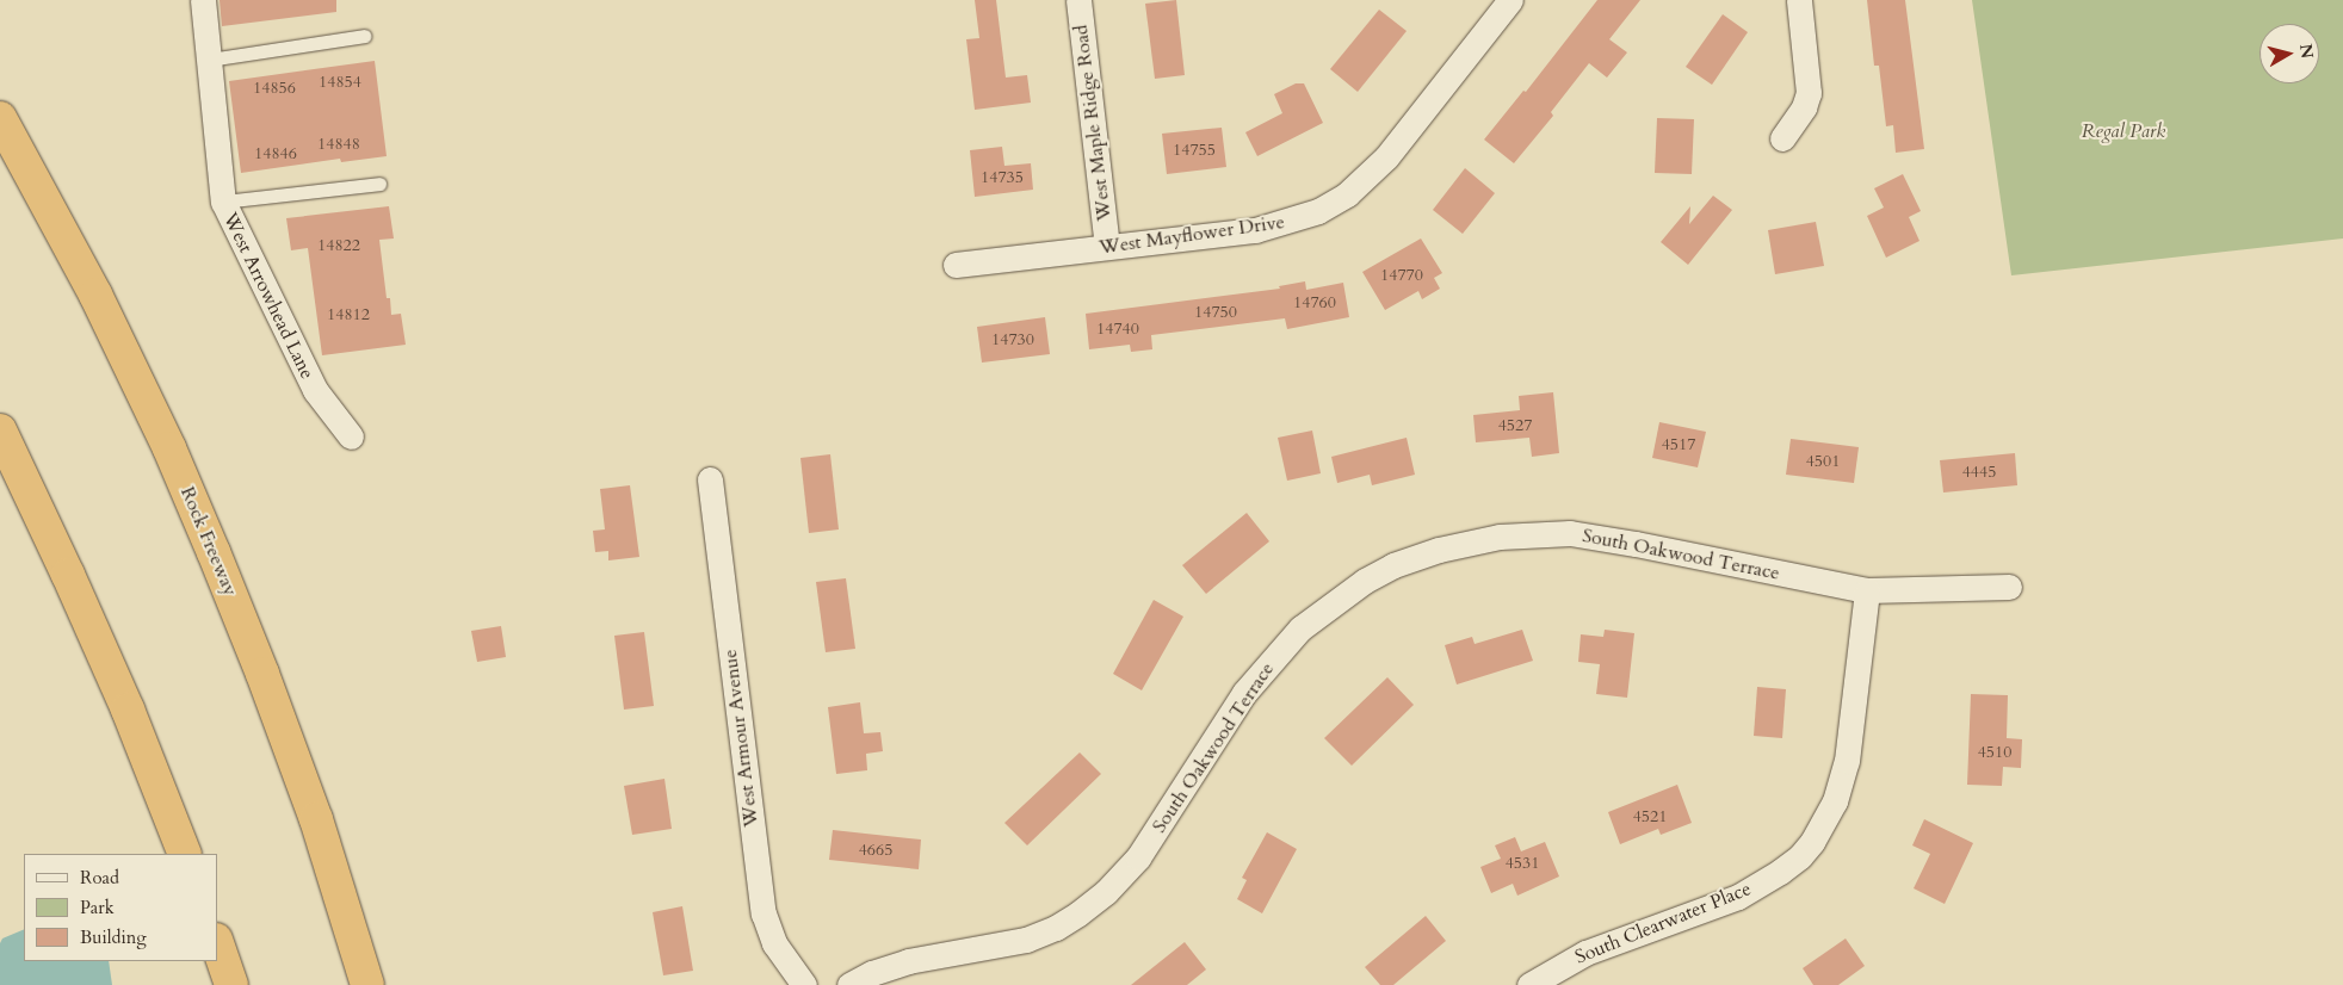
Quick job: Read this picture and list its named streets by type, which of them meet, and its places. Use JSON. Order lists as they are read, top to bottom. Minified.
{"streets":{"highway":["Rock Freeway"],"street":["West Maple Ridge Road","West Mayflower Drive","West Arrowhead Lane","South Oakwood Terrace","West Armour Avenue","South Clearwater Place"]},"crossings":[["West Maple Ridge Road","West Mayflower Drive"],["South Oakwood Terrace","South Clearwater Place"]],"parks":["Regal Park"],"house_numbers":["14854","14856","14848","14755","14846","14735","14822","14770","14760","14750","14812","14740","14730","4527","4517","4501","4445","4510","4521","4665","4531"],"legend":["Road","Park","Building"],"north":"right"}
